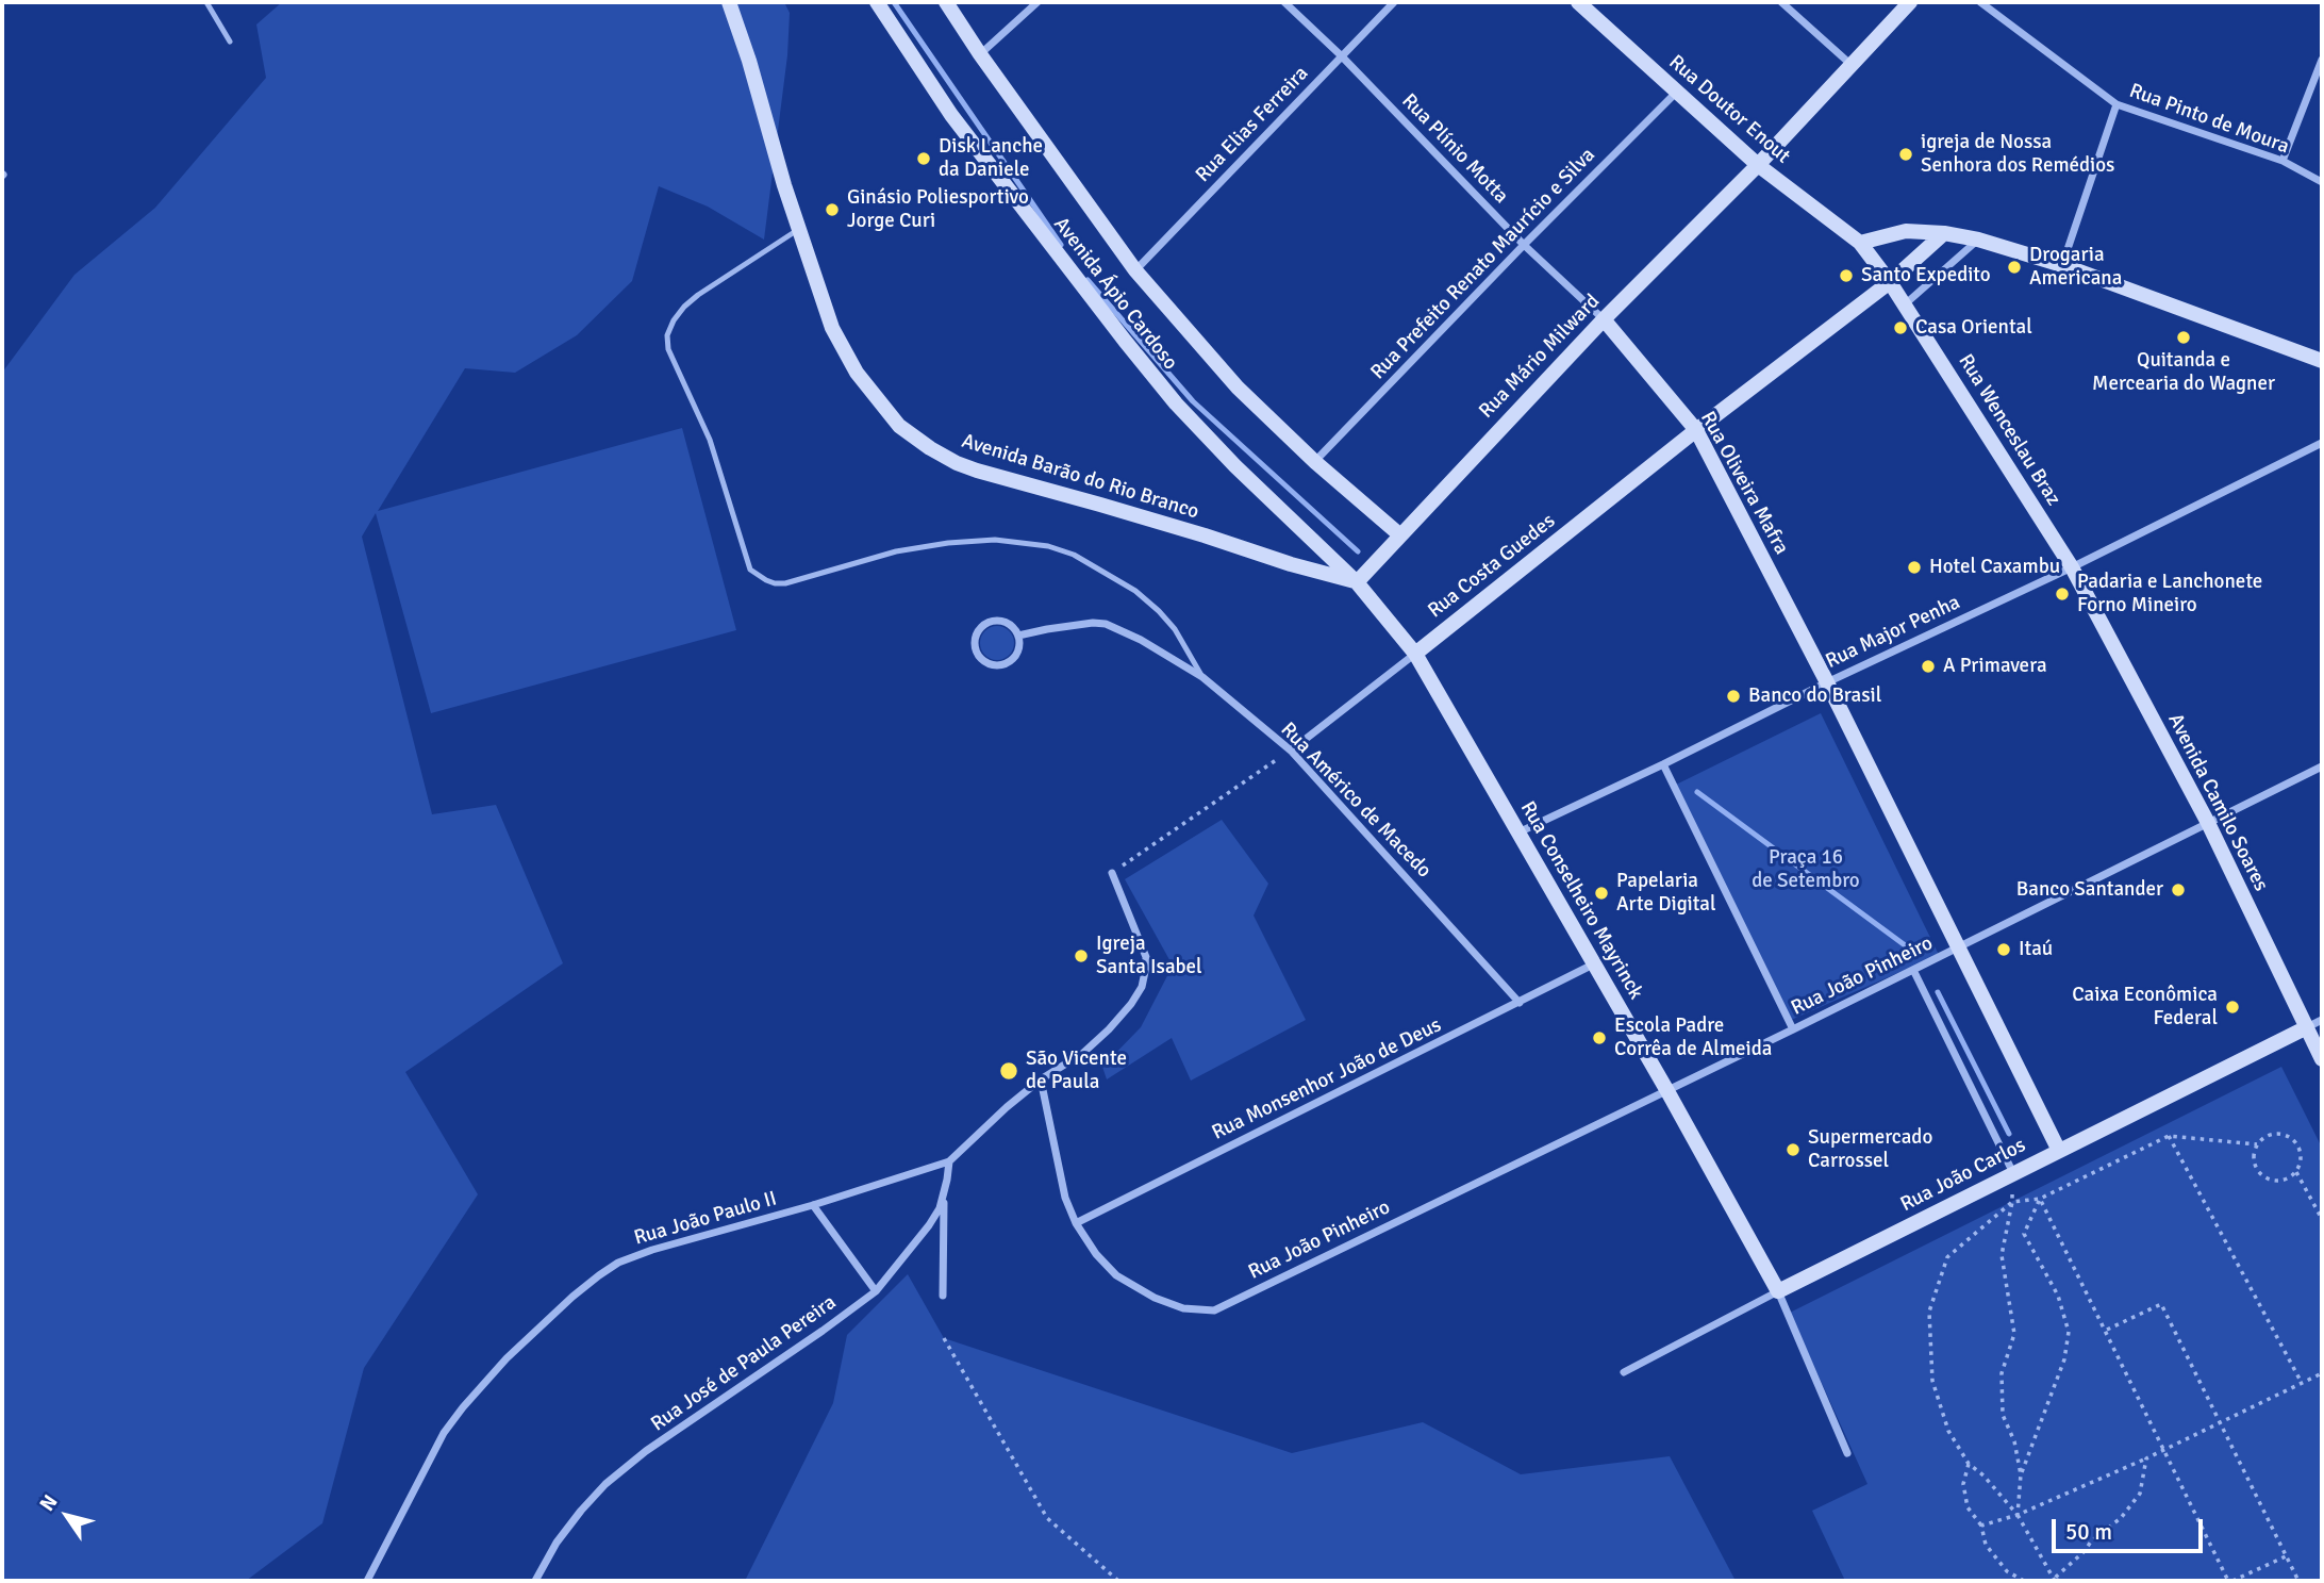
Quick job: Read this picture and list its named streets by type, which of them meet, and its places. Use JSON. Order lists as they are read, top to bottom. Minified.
{"streets":{"street":["Rua Doutor Enout","Rua Pinto de Moura","Rua Elias Ferreira","Rua Plínio Motta","Rua Prefeito Renato Maurício e Silva","Avenida Ápio Cardoso","Rua Mário Milward","Rua Wenceslau Braz","Avenida Barão do Rio Branco","Rua Oliveira Mafra","Rua Costa Guedes","Rua Major Penha","Rua Américo de Macedo","Avenida Camilo Soares","Rua Conselheiro Mayrinck","Rua João Pinheiro","Rua Monsenhor João de Deus","Rua João Carlos","Rua João Paulo II","Rua José de Paula Pereira"]},"crossings":[["Rua Doutor Enout","Rua Prefeito Renato Maurício e Silva"],["Rua Doutor Enout","Rua Mário Milward"],["Rua Doutor Enout","Rua Wenceslau Braz"],["Rua Elias Ferreira","Rua Plínio Motta"],["Rua Elias Ferreira","Avenida Ápio Cardoso"],["Rua Plínio Motta","Rua Prefeito Renato Maurício e Silva"],["Rua Plínio Motta","Rua Mário Milward"],["Rua Plínio Motta","Rua Oliveira Mafra"],["Rua Prefeito Renato Maurício e Silva","Avenida Ápio Cardoso"],["Avenida Ápio Cardoso","Rua Mário Milward"],["Avenida Ápio Cardoso","Avenida Barão do Rio Branco"],["Avenida Ápio Cardoso","Rua Conselheiro Mayrinck"],["Rua Mário Milward","Avenida Barão do Rio Branco"],["Rua Mário Milward","Rua Oliveira Mafra"],["Rua Mário Milward","Rua Conselheiro Mayrinck"],["Rua Wenceslau Braz","Rua Costa Guedes"],["Rua Wenceslau Braz","Rua Major Penha"],["Rua Wenceslau Braz","Avenida Camilo Soares"],["Avenida Barão do Rio Branco","Rua Conselheiro Mayrinck"],["Rua Oliveira Mafra","Rua Costa Guedes"],["Rua Oliveira Mafra","Rua Major Penha"],["Rua Oliveira Mafra","Rua João Pinheiro"],["Rua Oliveira Mafra","Rua João Carlos"],["Rua Costa Guedes","Rua Américo de Macedo"],["Rua Costa Guedes","Rua Conselheiro Mayrinck"],["Rua Major Penha","Avenida Camilo Soares"],["Rua Major Penha","Rua Conselheiro Mayrinck"],["Rua Américo de Macedo","Rua Monsenhor João de Deus"],["Avenida Camilo Soares","Rua João Pinheiro"],["Avenida Camilo Soares","Rua João Carlos"],["Rua Conselheiro Mayrinck","Rua João Pinheiro"],["Rua Conselheiro Mayrinck","Rua Monsenhor João de Deus"],["Rua Conselheiro Mayrinck","Rua João Carlos"],["Rua João Pinheiro","Rua Monsenhor João de Deus"],["Rua João Paulo II","Rua José de Paula Pereira"]],"parks":["Praça 16 de Setembro"],"places":["igreja de Nossa Senhora dos Remédios","Disk Lanche da Daniele","Ginásio Poliesportivo Jorge Curi","Drogaria Americana","Santo Expedito","Casa Oriental","Quitanda e Mercearia do Wagner","Hotel Caxambu","Padaria e Lanchonete Forno Mineiro","A Primavera","Banco do Brasil","Banco Santander","Papelaria Arte Digital","Itaú","Igreja Santa Isabel","Caixa Econômica Federal","Escola Padre Corrêa de Almeida","São Vicente de Paula","Supermercado Carrossel"],"scale_bar":"50 m","north":"top left"}
